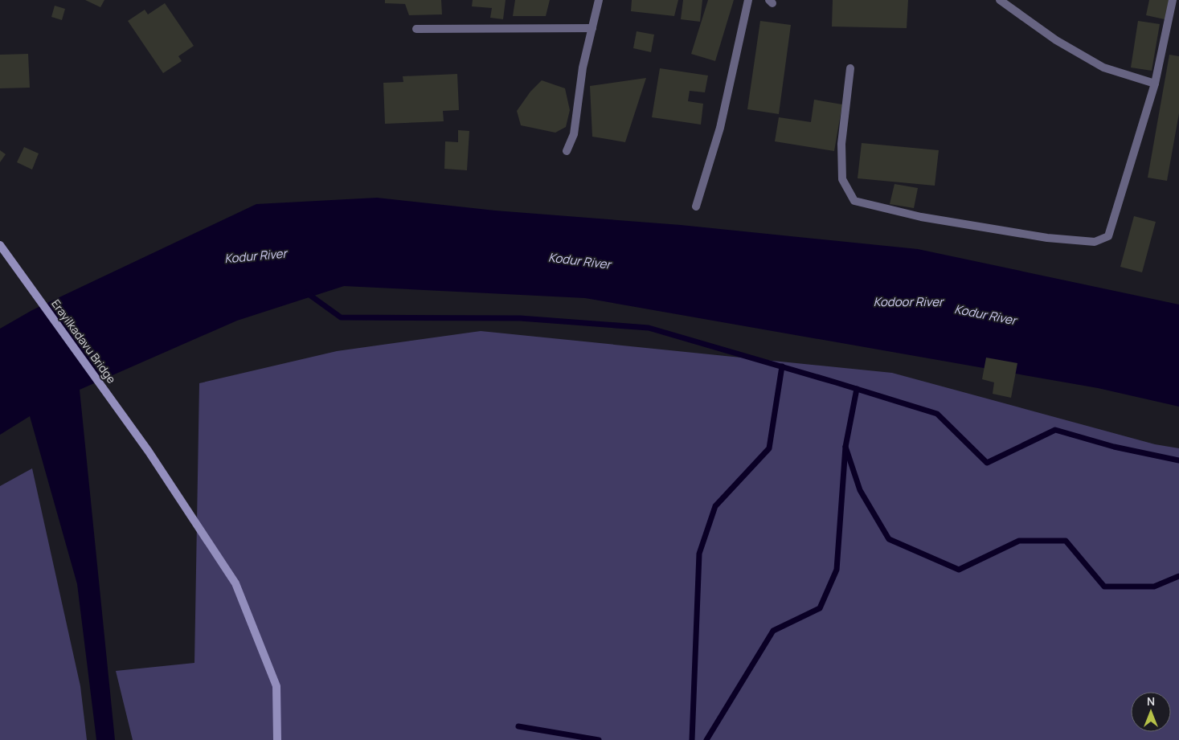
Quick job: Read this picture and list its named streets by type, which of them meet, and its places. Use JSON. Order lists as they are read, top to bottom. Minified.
{"streets":{"main road":["Erayilkadavu Bridge"]},"water":["Kodur River","Kodoor River"],"north":"top"}
